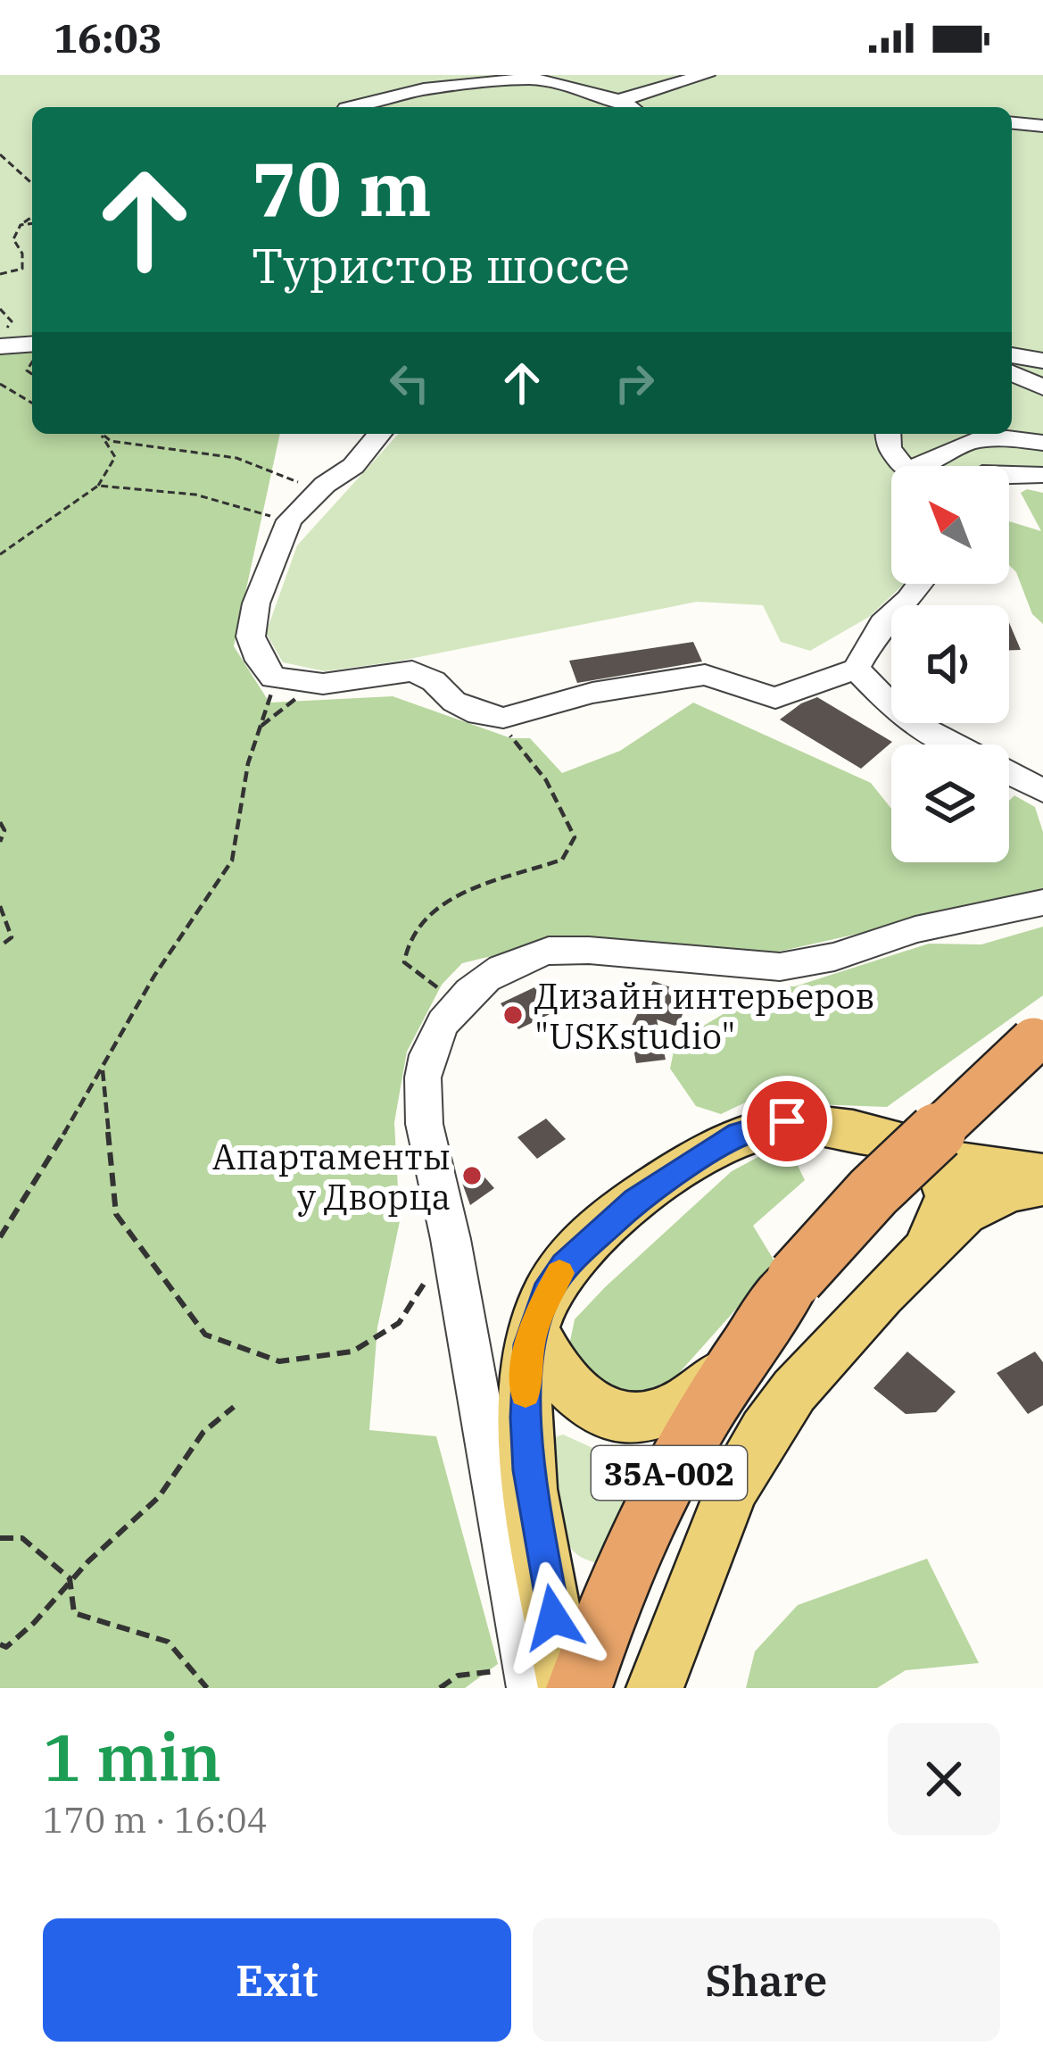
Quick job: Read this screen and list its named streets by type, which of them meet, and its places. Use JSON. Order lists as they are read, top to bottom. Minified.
{"streets":{"highway":["35А-002"]},"places":["Дизайн интерьеров \"USKstudio\"","Апартаменты у Дворца"],"north":"top left","page":{"status":"16:03","turn":["70 m","Туристов шоссе"],"heading":["1 min","170 m · 16:04"],"buttons":["Exit","Share"]}}
